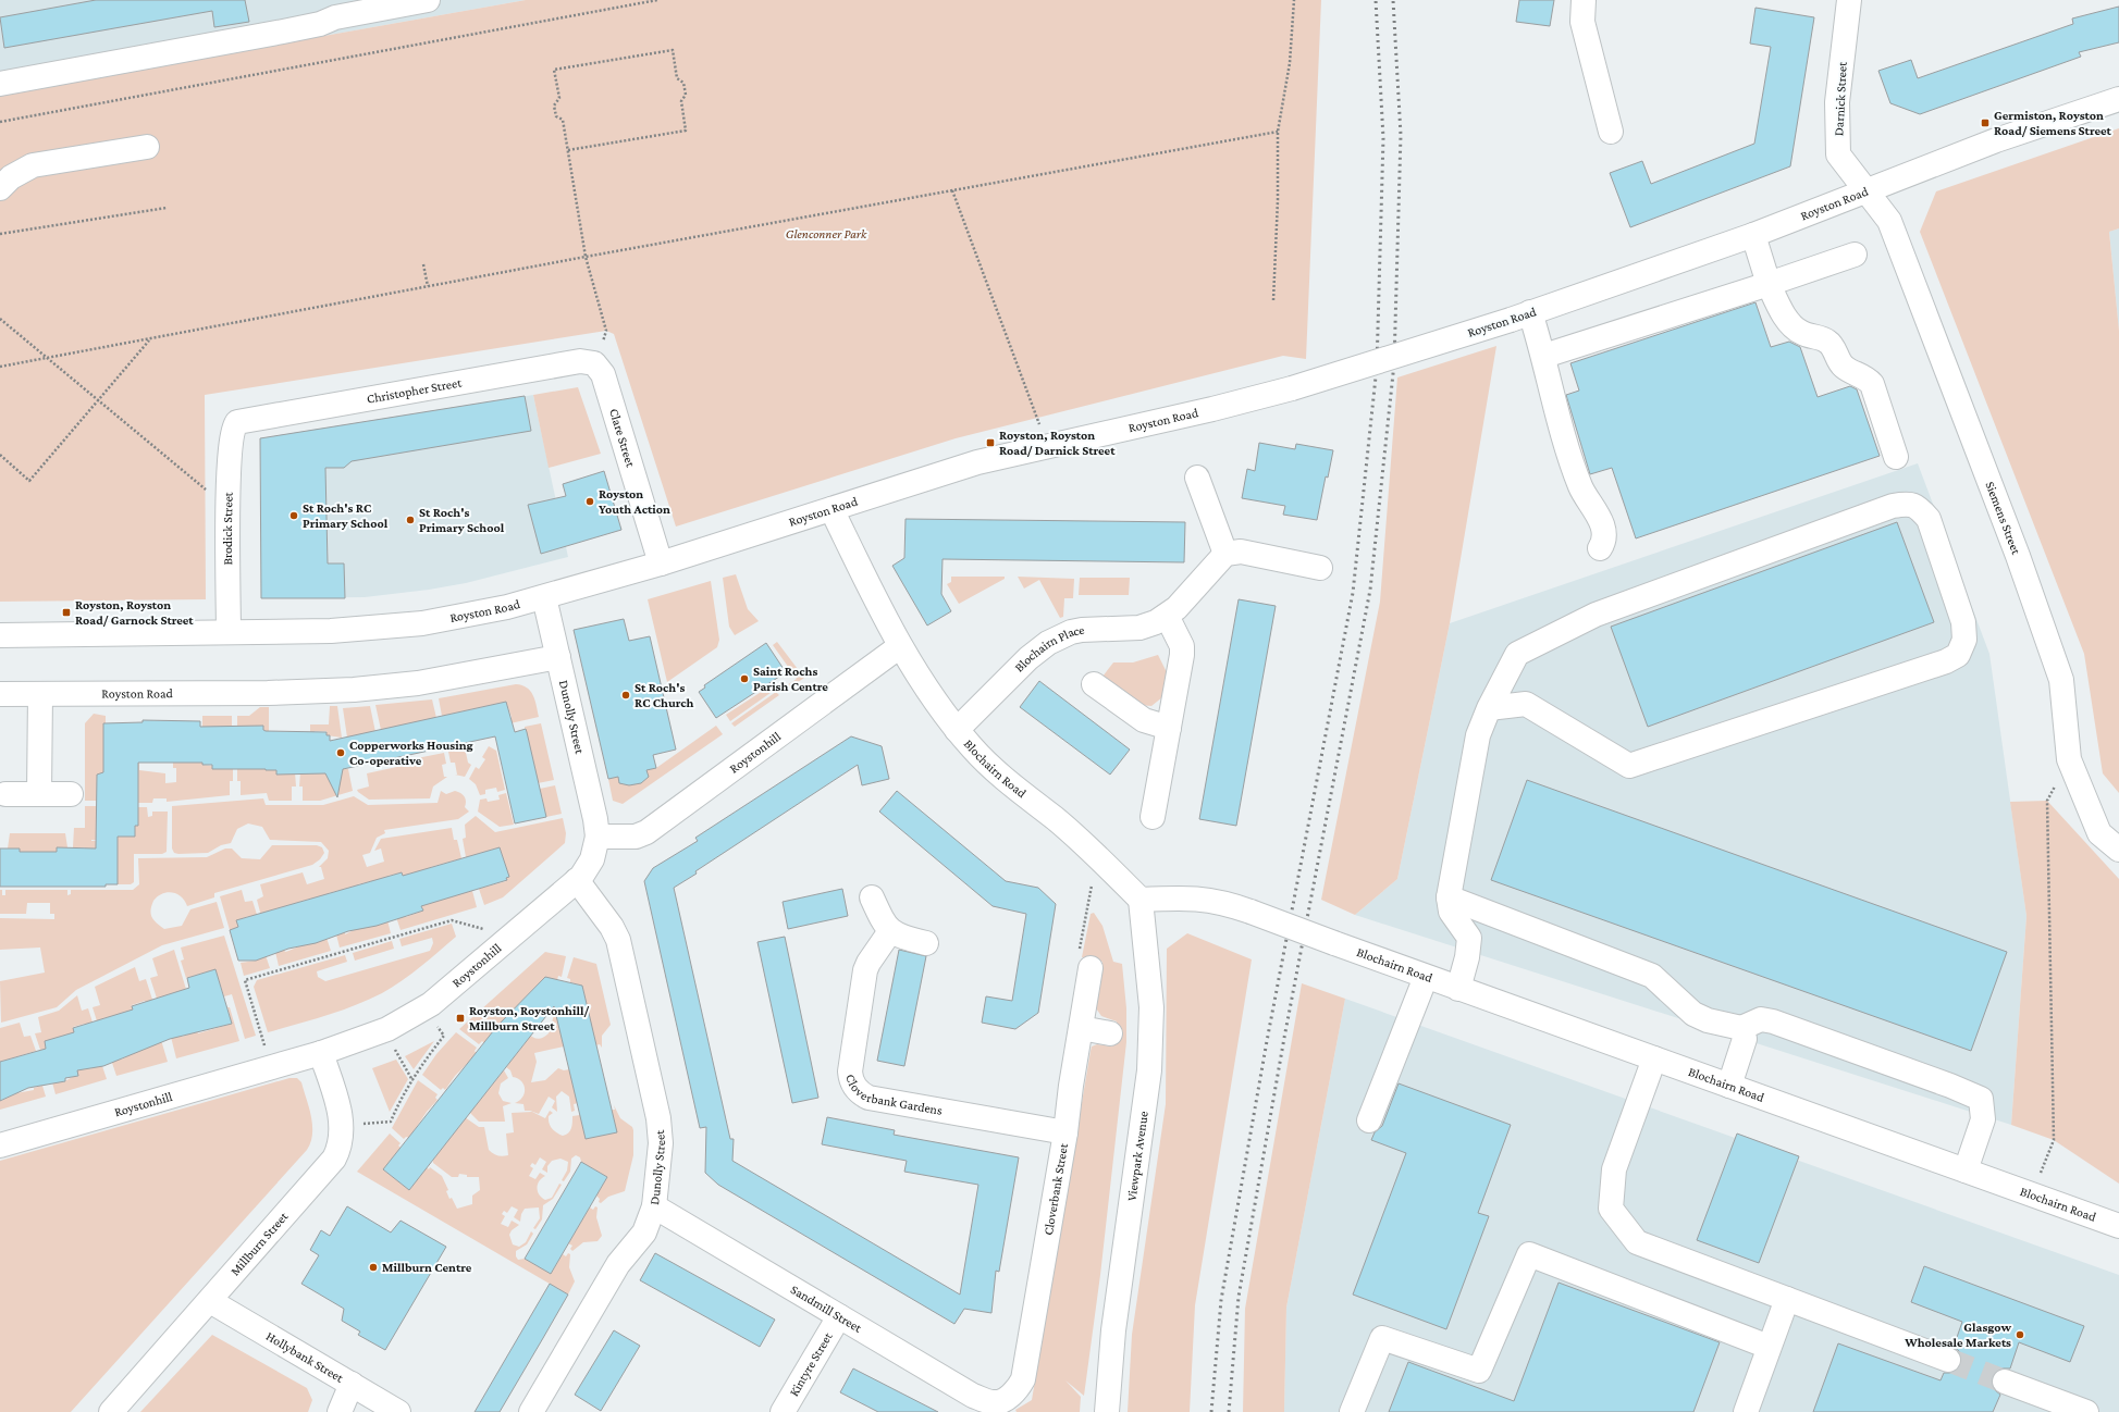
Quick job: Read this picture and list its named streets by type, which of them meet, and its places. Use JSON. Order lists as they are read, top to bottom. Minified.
{"streets":{"street":["Darnick Street","Royston Road","Christopher Street","Clare Street","Siemens Street","Brodick Street","Blochairn Place","Dunolly Street","Roystonhill","Blochairn Road","Cloverbank Gardens","Viewpark Avenue","Cloverbank Street","Millburn Street","Sandmill Street","Hollybank Street","Kintyre Street"]},"crossings":[["Darnick Street","Royston Road"],["Darnick Street","Siemens Street"],["Royston Road","Clare Street"],["Royston Road","Siemens Street"],["Royston Road","Brodick Street"],["Royston Road","Dunolly Street"],["Royston Road","Blochairn Road"],["Christopher Street","Clare Street"],["Christopher Street","Brodick Street"],["Blochairn Place","Blochairn Road"],["Dunolly Street","Roystonhill"],["Dunolly Street","Sandmill Street"],["Roystonhill","Blochairn Road"],["Roystonhill","Millburn Street"],["Blochairn Road","Viewpark Avenue"],["Cloverbank Gardens","Cloverbank Street"],["Cloverbank Street","Sandmill Street"],["Millburn Street","Hollybank Street"],["Sandmill Street","Kintyre Street"]],"parks":["Glenconner Park"],"places":{"transit":["Germiston, Royston Road/ Siemens Street","Royston, Royston Road/ Darnick Street","Royston, Royston Road/ Garnock Street","Royston, Roystonhill/ Millburn Street"],"other":["Royston Youth Action","St Roch's RC Primary School","St Roch's Primary School","Saint Rochs Parish Centre","St Roch's RC Church","Copperworks Housing Co-operative","Millburn Centre","Glasgow Wholesale Markets"]}}
